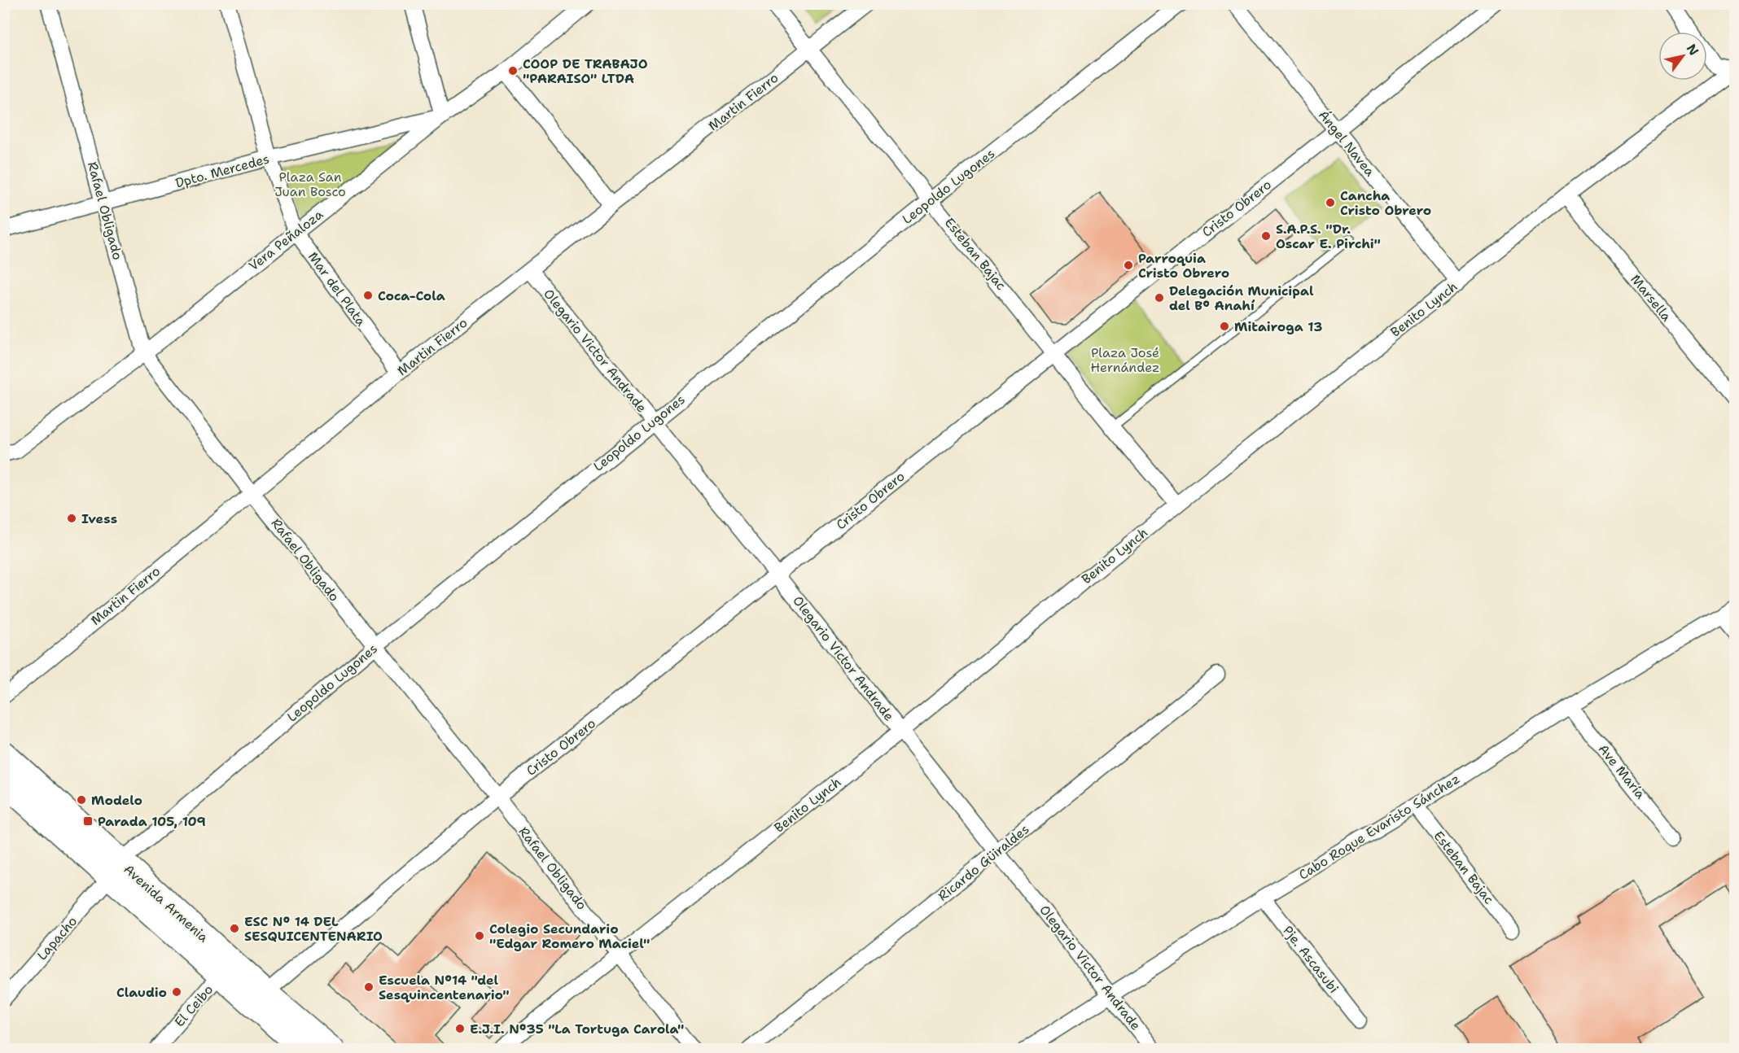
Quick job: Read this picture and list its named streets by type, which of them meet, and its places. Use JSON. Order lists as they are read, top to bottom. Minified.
{"streets":{"main road":["Avenida Armenia"],"street":["Martin Fierro","Ángel Navea","Dpto. Mercedes","Leopoldo Lugones","Cristo Obrero","Rafael Obligado","Vera Peñaloza","Esteban Bajac","Mar del Plata","Marsella","Benito Lynch","Olegario Victor Andrade","Ave María","Cabo Roque Evaristo Sánchez","Ricardo Güiraldes","Lapacho","Pje. Ascasubi","El Ceibo"]},"crossings":[["Martin Fierro","Rafael Obligado"],["Martin Fierro","Esteban Bajac"],["Martin Fierro","Mar del Plata"],["Martin Fierro","Olegario Victor Andrade"],["Ángel Navea","Cristo Obrero"],["Ángel Navea","Benito Lynch"],["Dpto. Mercedes","Rafael Obligado"],["Dpto. Mercedes","Vera Peñaloza"],["Dpto. Mercedes","Mar del Plata"],["Leopoldo Lugones","Rafael Obligado"],["Leopoldo Lugones","Esteban Bajac"],["Leopoldo Lugones","Olegario Victor Andrade"],["Leopoldo Lugones","Avenida Armenia"],["Leopoldo Lugones","Lapacho"],["Cristo Obrero","Rafael Obligado"],["Cristo Obrero","Esteban Bajac"],["Cristo Obrero","Olegario Victor Andrade"],["Cristo Obrero","Avenida Armenia"],["Rafael Obligado","Vera Peñaloza"],["Rafael Obligado","Benito Lynch"],["Vera Peñaloza","Mar del Plata"],["Esteban Bajac","Benito Lynch"],["Esteban Bajac","Cabo Roque Evaristo Sánchez"],["Marsella","Benito Lynch"],["Benito Lynch","Olegario Victor Andrade"],["Olegario Victor Andrade","Cabo Roque Evaristo Sánchez"],["Olegario Victor Andrade","Ricardo Güiraldes"],["Ave María","Cabo Roque Evaristo Sánchez"],["Cabo Roque Evaristo Sánchez","Pje. Ascasubi"],["Avenida Armenia","Lapacho"],["Avenida Armenia","El Ceibo"]],"parks":["Plaza San Juan Bosco","Plaza José Hernández"],"places":{"other":["COOP DE TRABAJO \"PARAISO\" LTDA","Cancha Cristo Obrero","S.A.P.S. \"Dr. Oscar E. Pirchi\"","Parroquia Cristo Obrero","Coca-Cola","Delegación Municipal del Bº Anahí","Mitairoga 13","Ivess","Modelo","ESC Nº 14 DEL SESQUICENTENARIO","Colegio Secundario \"Edgar Romero Maciel\"","Escuela Nº14 \"del Sesquincentenario\"","Claudio","E.J.I. Nº35 \"La Tortuga Carola\""],"transit":["Parada 105, 109"]},"north":"top right"}
